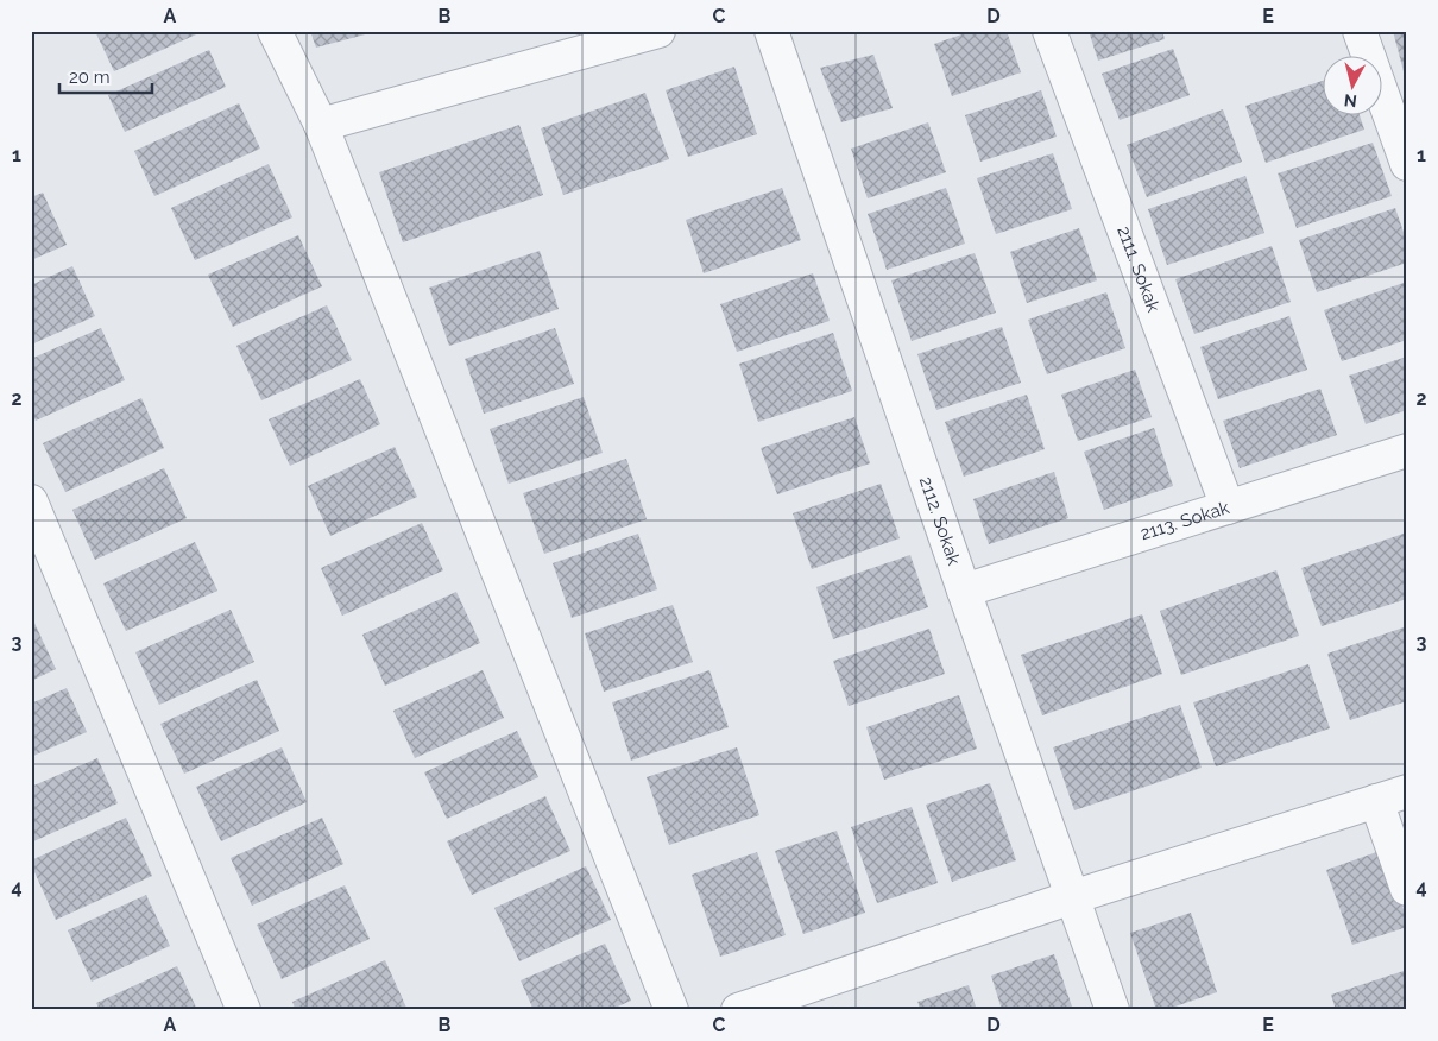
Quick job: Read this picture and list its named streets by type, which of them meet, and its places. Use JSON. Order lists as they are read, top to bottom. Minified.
{"streets":{"street":["2111. Sokak","2113. Sokak","2112. Sokak"]},"crossings":[["2111. Sokak","2113. Sokak"],["2113. Sokak","2112. Sokak"]],"scale_bar":"20 m","north":"bottom","grid":{"columns":["A","B","C","D","E"],"rows":["1","2","3","4"]}}
